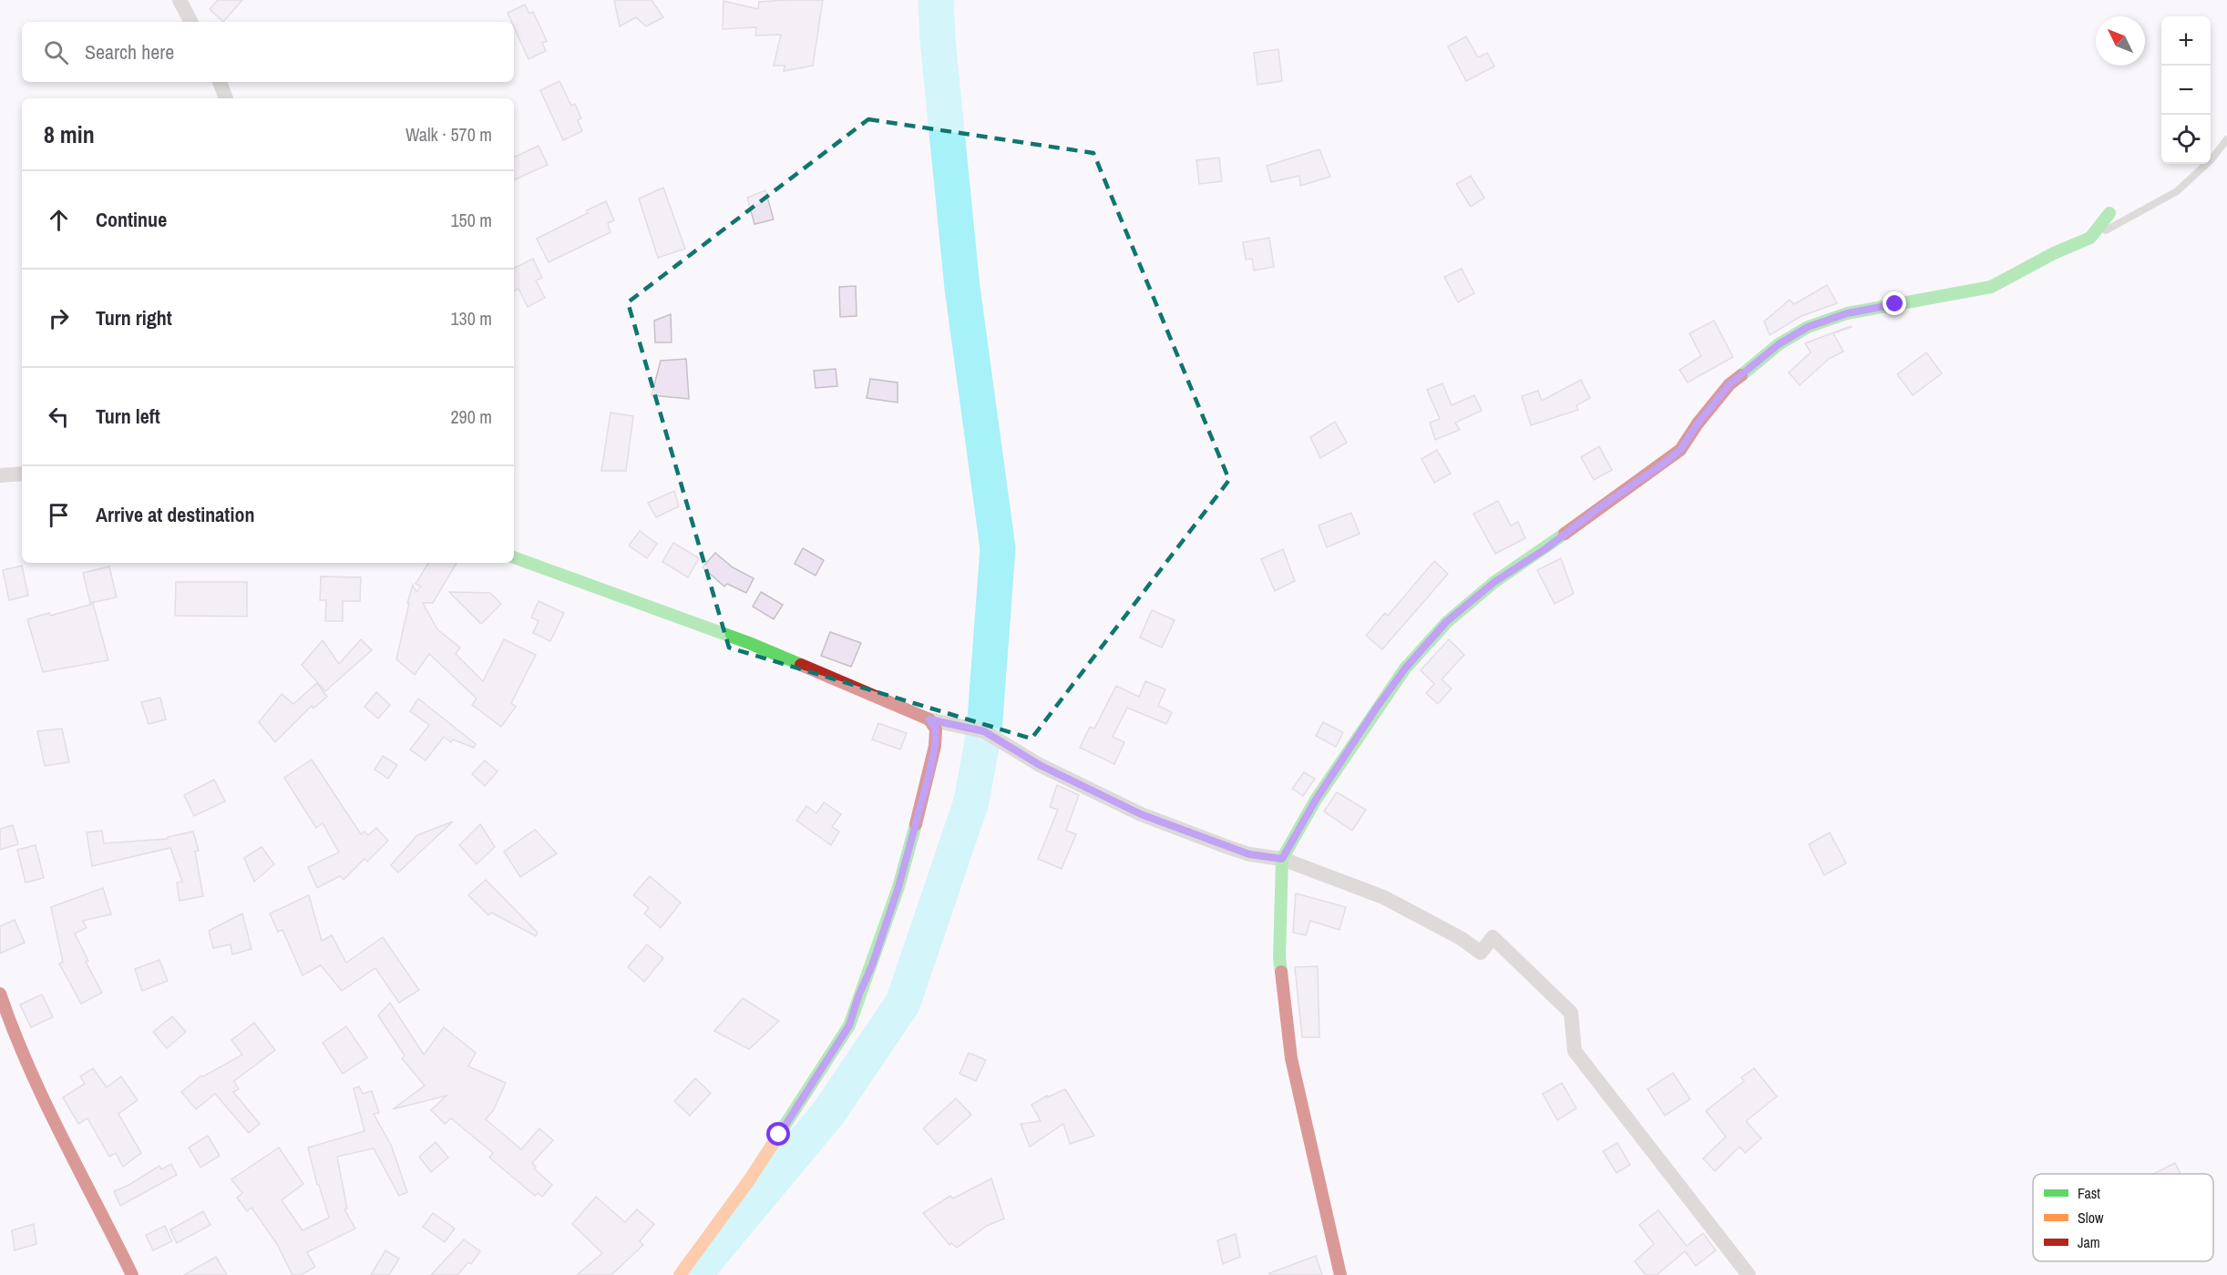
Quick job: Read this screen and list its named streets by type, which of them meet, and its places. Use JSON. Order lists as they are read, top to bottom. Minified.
{"legend":["Fast","Slow","Jam"],"north":"top left","page":{"map_buttons":["+","−"],"search":"Search here","heading":["8 min","Walk · 570 m"],"list":[["Continue","150 m"],["Turn right","130 m"],["Turn left","290 m"],"Arrive at destination"]}}
